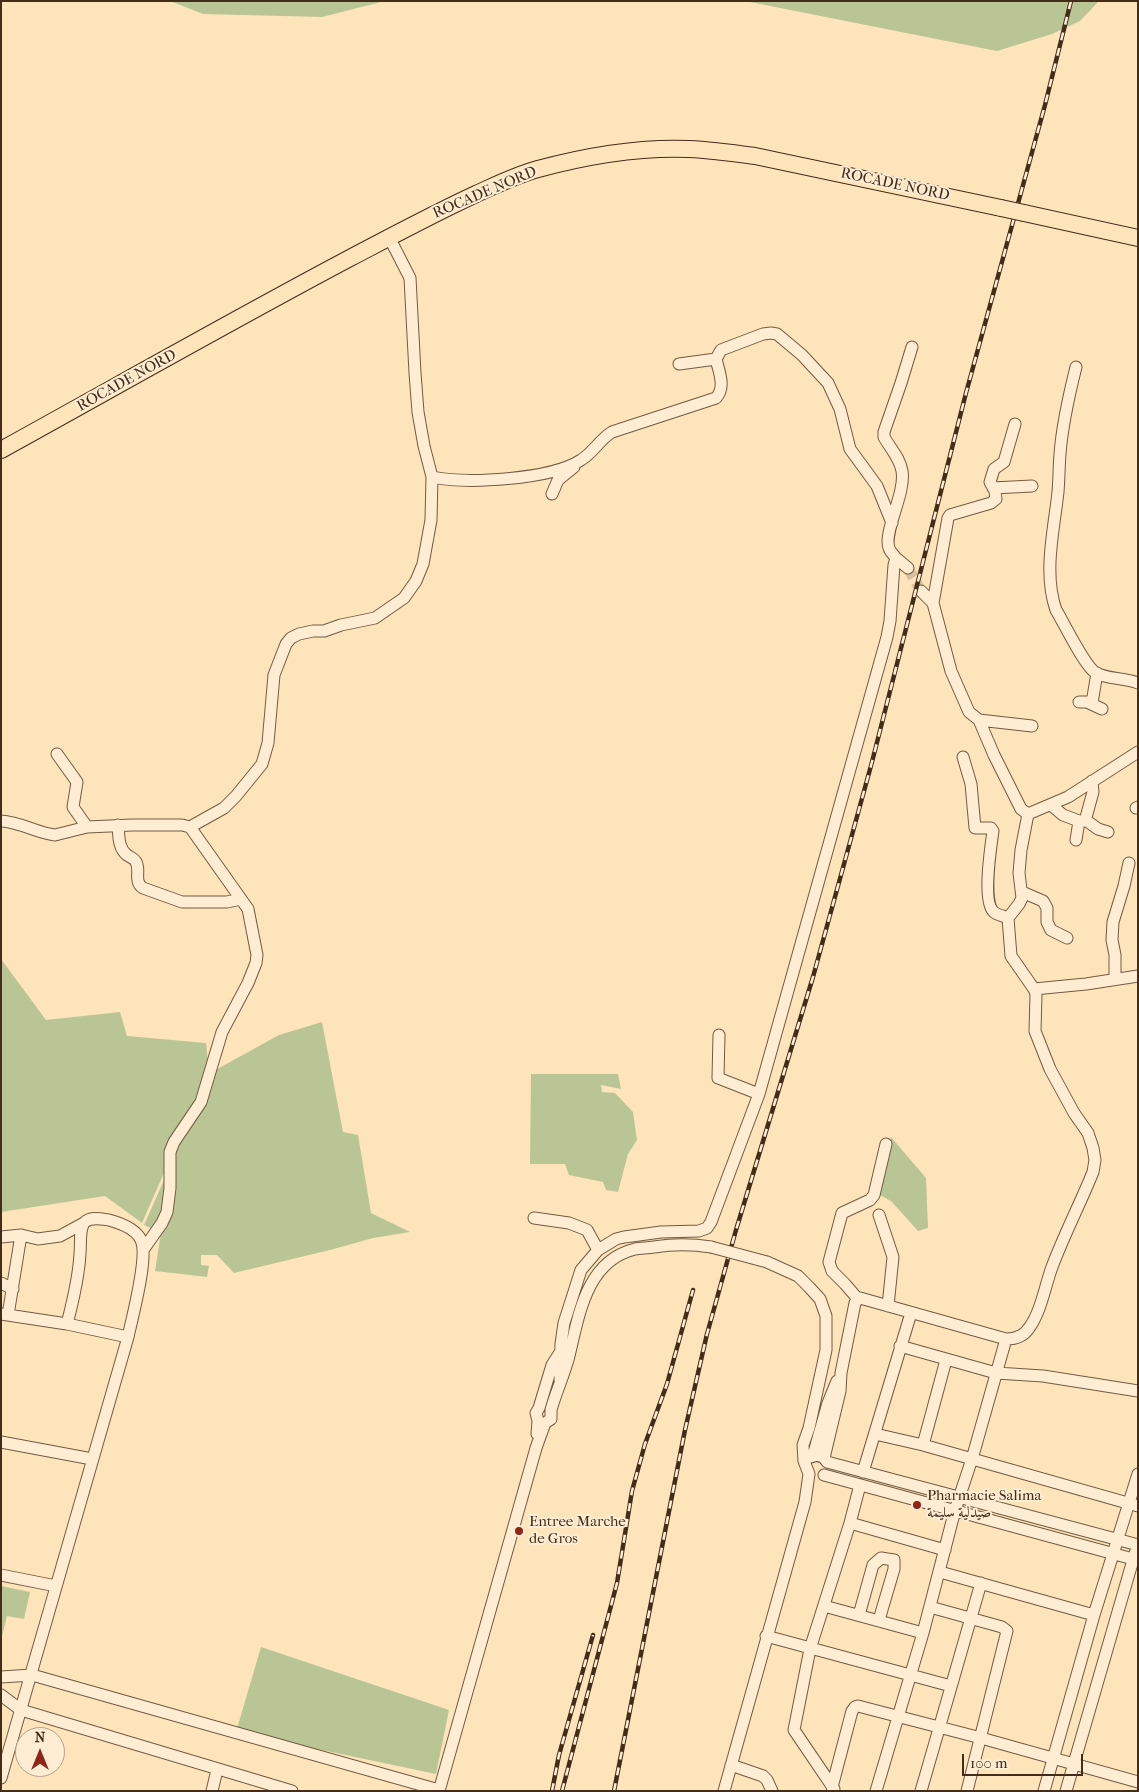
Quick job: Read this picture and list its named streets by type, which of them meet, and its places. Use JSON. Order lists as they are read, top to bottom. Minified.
{"streets":{"highway":["ROCADE NORD"]},"places":["Pharmacie Salima صيدلية سليمة","Entree Marche de Gros"],"scale_bar":"100 m","north":"top"}
